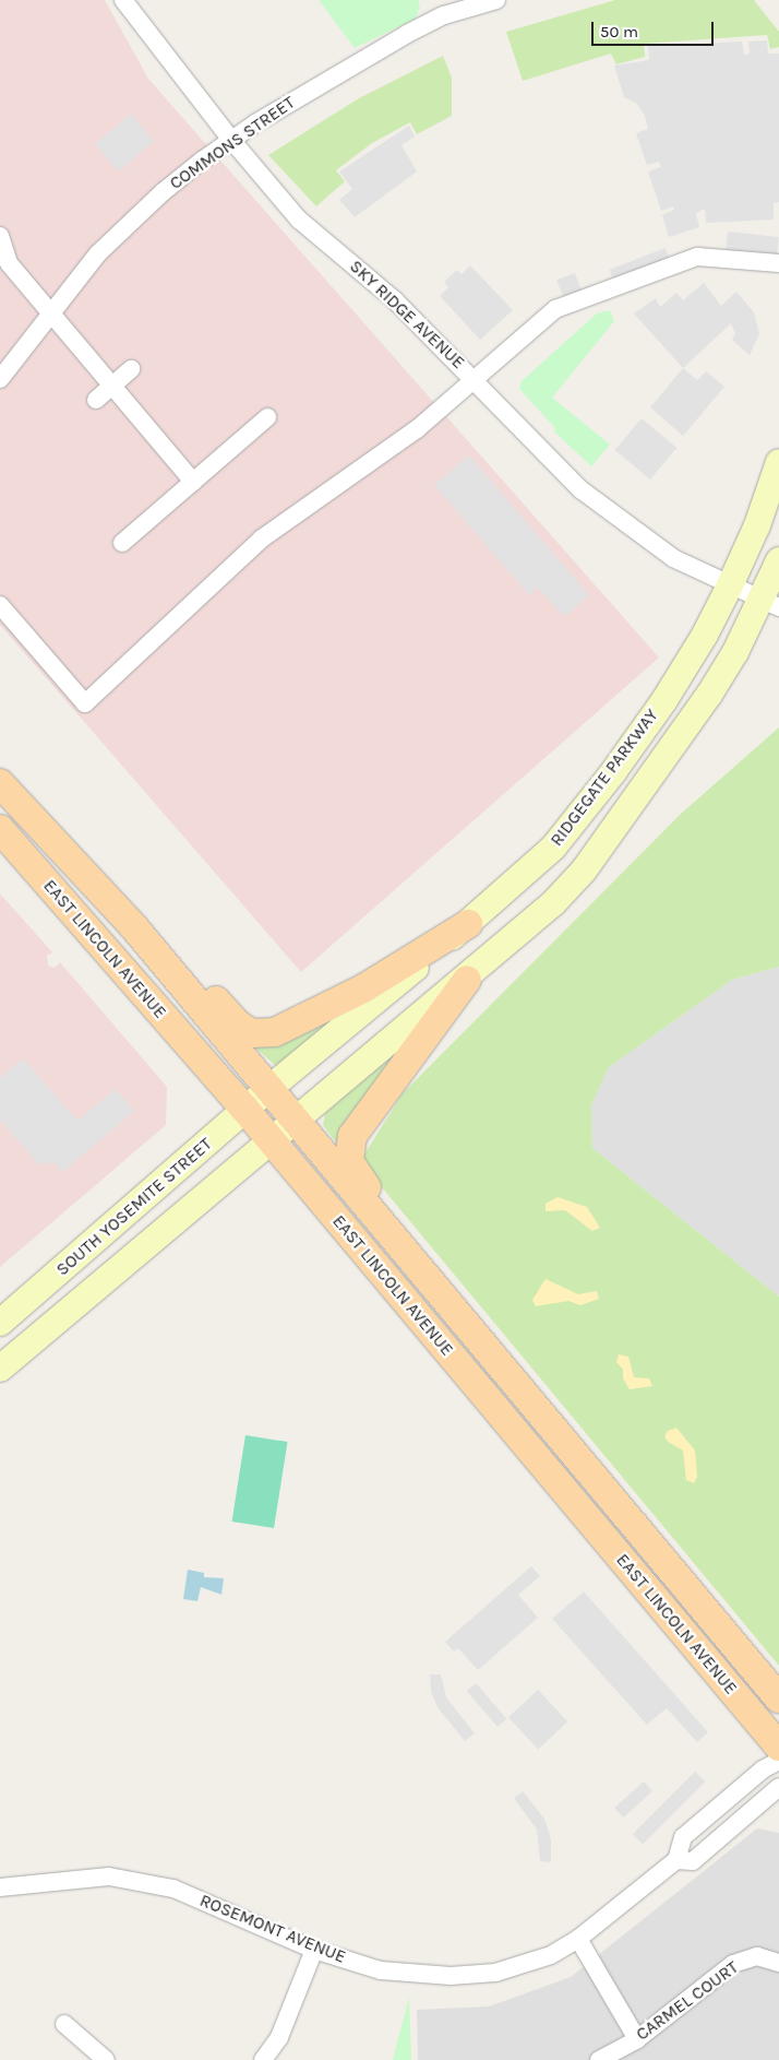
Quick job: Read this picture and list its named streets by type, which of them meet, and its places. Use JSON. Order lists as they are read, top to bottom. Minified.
{"streets":{"main road":["RIDGEGATE PARKWAY","EAST LINCOLN AVENUE","SOUTH YOSEMITE STREET"],"street":["COMMONS STREET","SKY RIDGE AVENUE","ROSEMONT AVENUE","CARMEL COURT"]},"crossings":[["COMMONS STREET","SKY RIDGE AVENUE"],["SKY RIDGE AVENUE","RIDGEGATE PARKWAY"],["RIDGEGATE PARKWAY","EAST LINCOLN AVENUE"],["RIDGEGATE PARKWAY","SOUTH YOSEMITE STREET"],["EAST LINCOLN AVENUE","SOUTH YOSEMITE STREET"]],"scale_bar":"50 m"}
